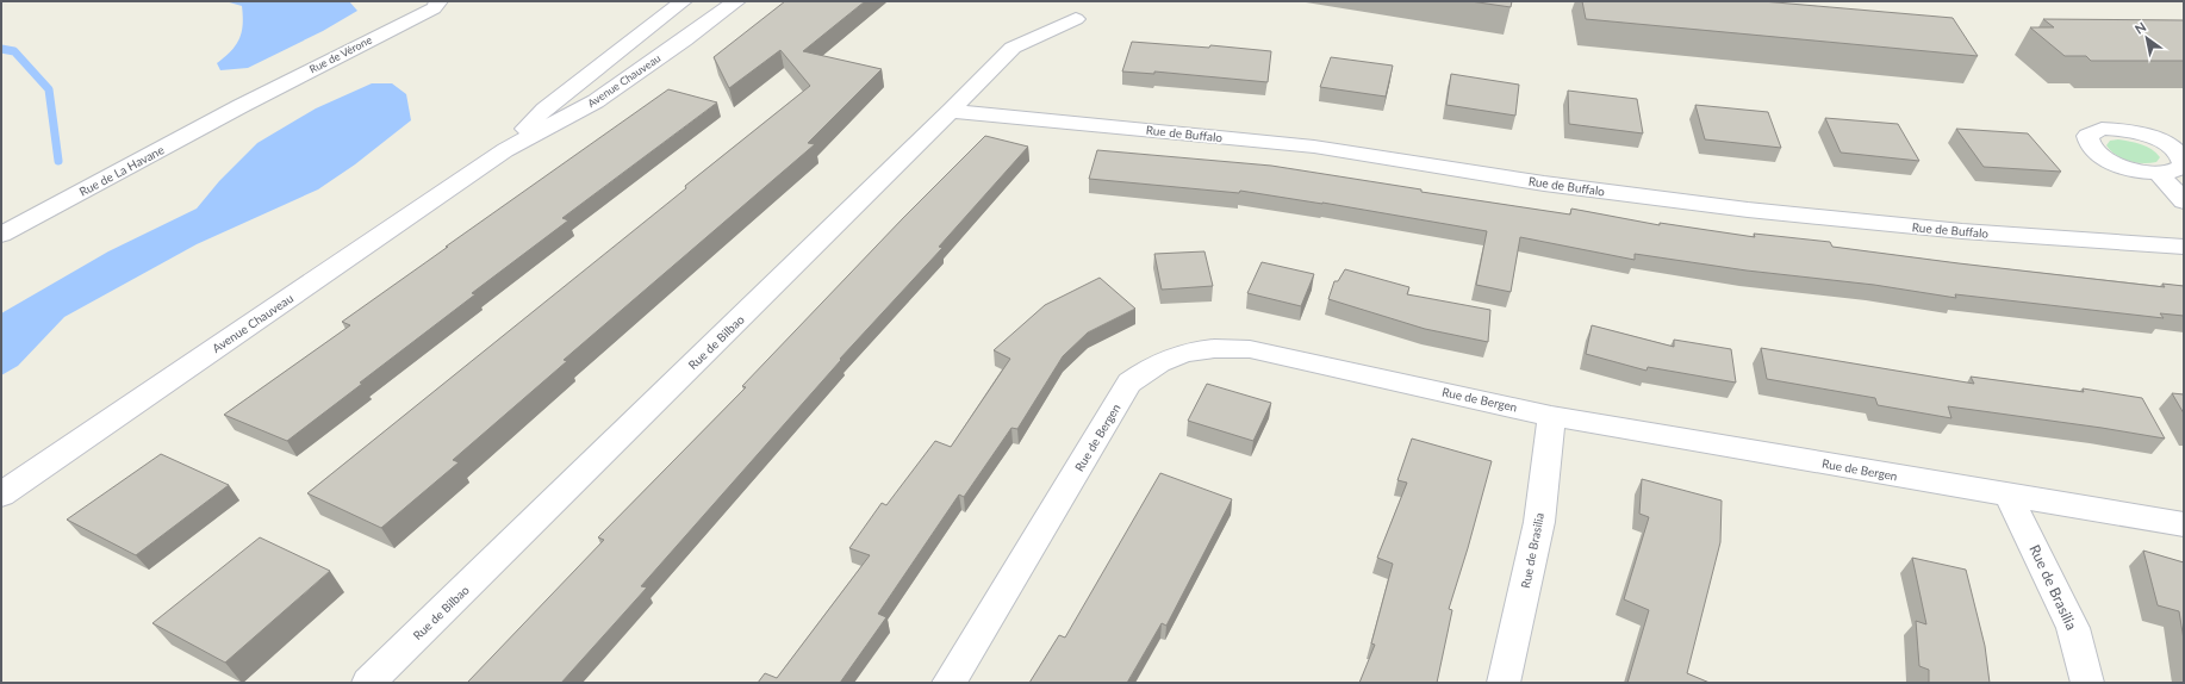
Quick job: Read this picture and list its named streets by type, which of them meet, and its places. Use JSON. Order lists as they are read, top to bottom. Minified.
{"streets":{"street":["Rue de Vérone","Avenue Chauveau","Rue de Buffalo","Rue de La Havane","Rue de Bilbao","Rue de Bergen","Rue de Brasilia"]},"crossings":[["Rue de Vérone","Rue de La Havane"],["Rue de Buffalo","Rue de Bilbao"],["Rue de Bergen","Rue de Brasilia"]],"north":"top left"}
